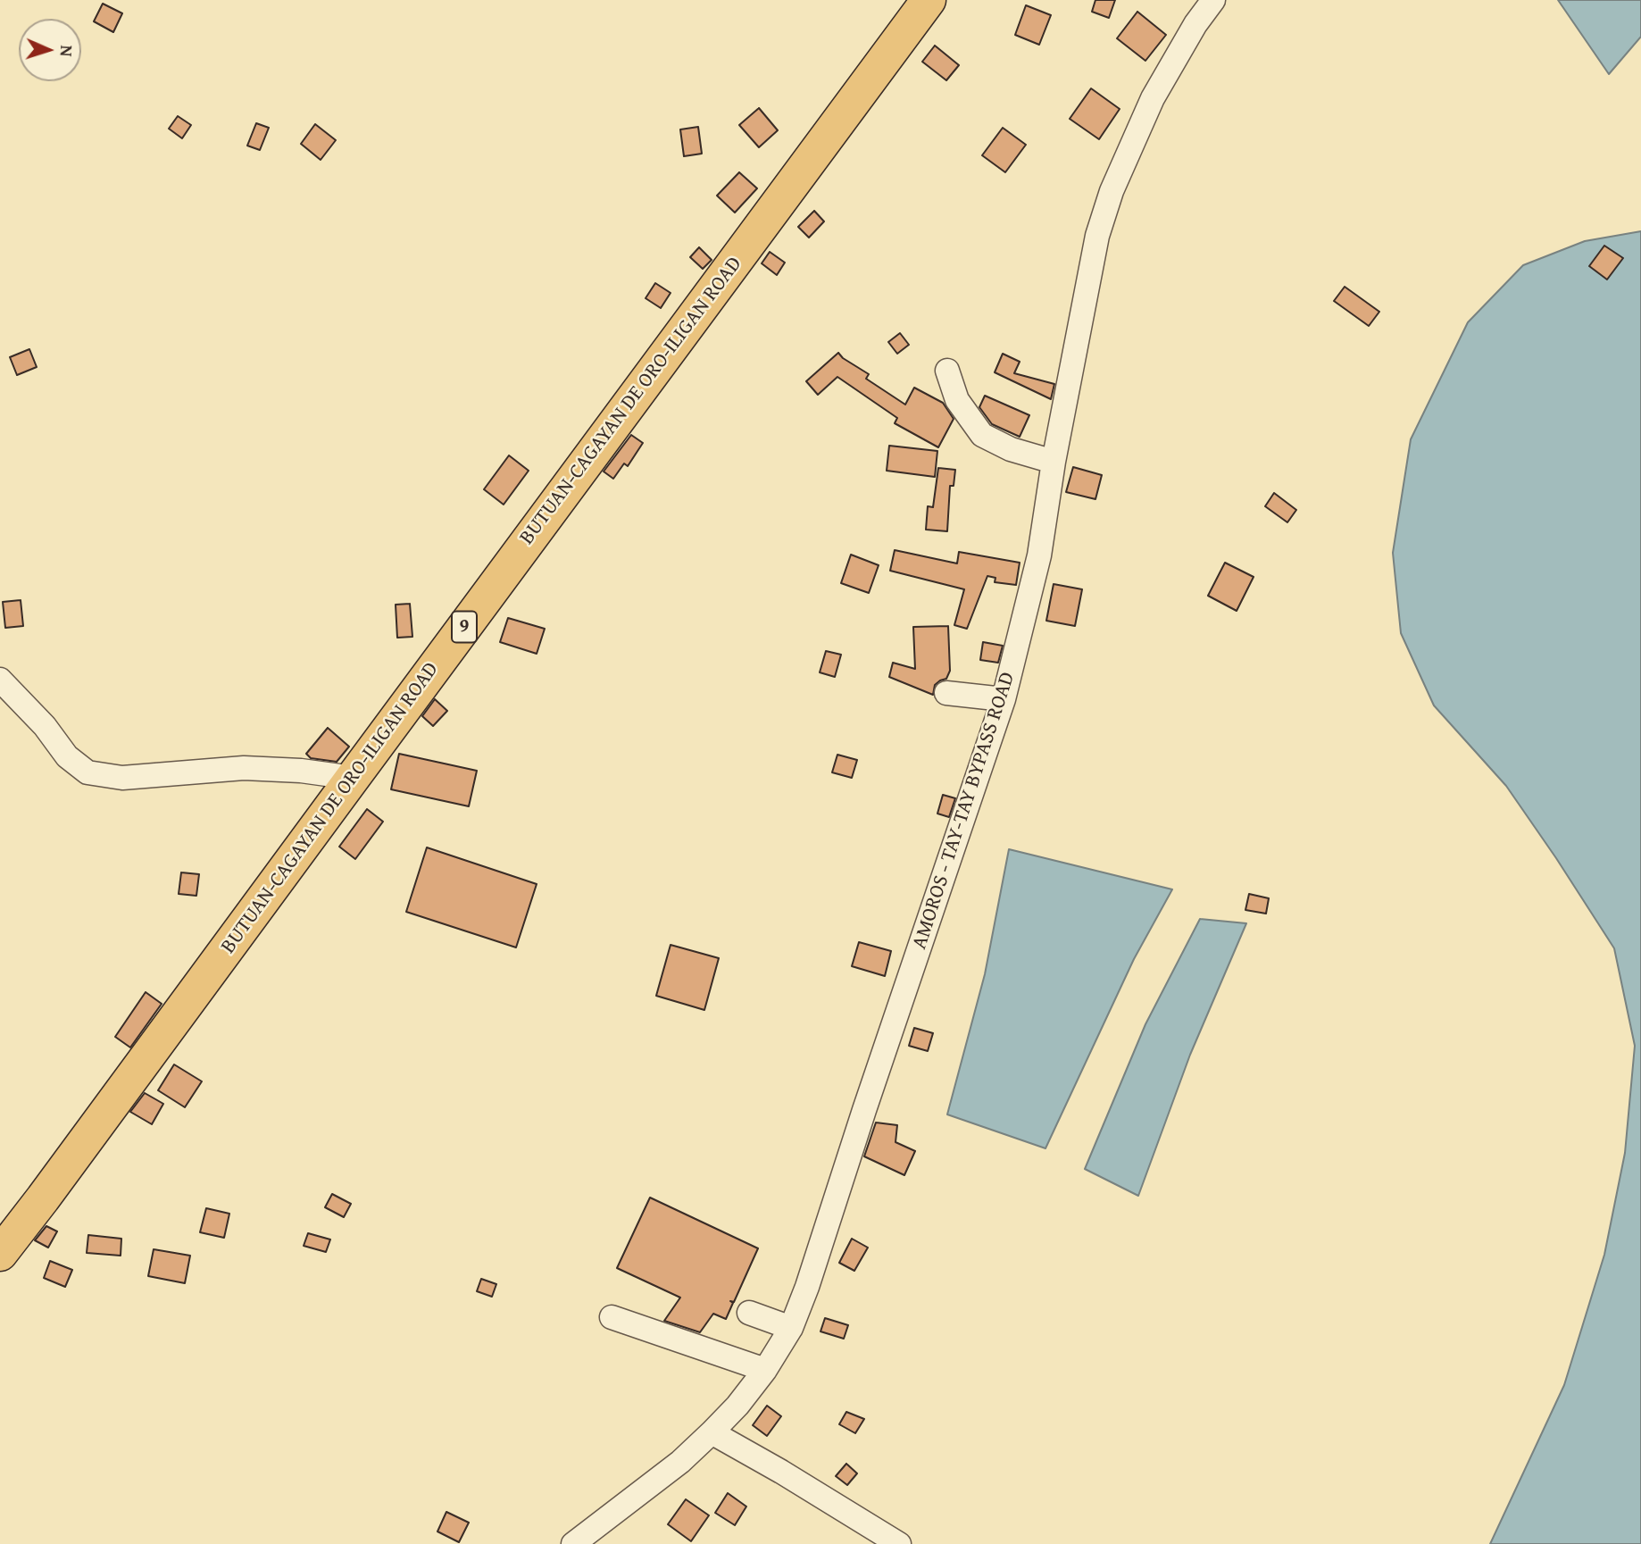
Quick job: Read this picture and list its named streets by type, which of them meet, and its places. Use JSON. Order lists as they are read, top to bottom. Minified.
{"streets":{"highway":["BUTUAN-CAGAYAN DE ORO-ILIGAN ROAD","9"],"street":["AMOROS - TAY-TAY BYPASS ROAD"]},"north":"right"}
